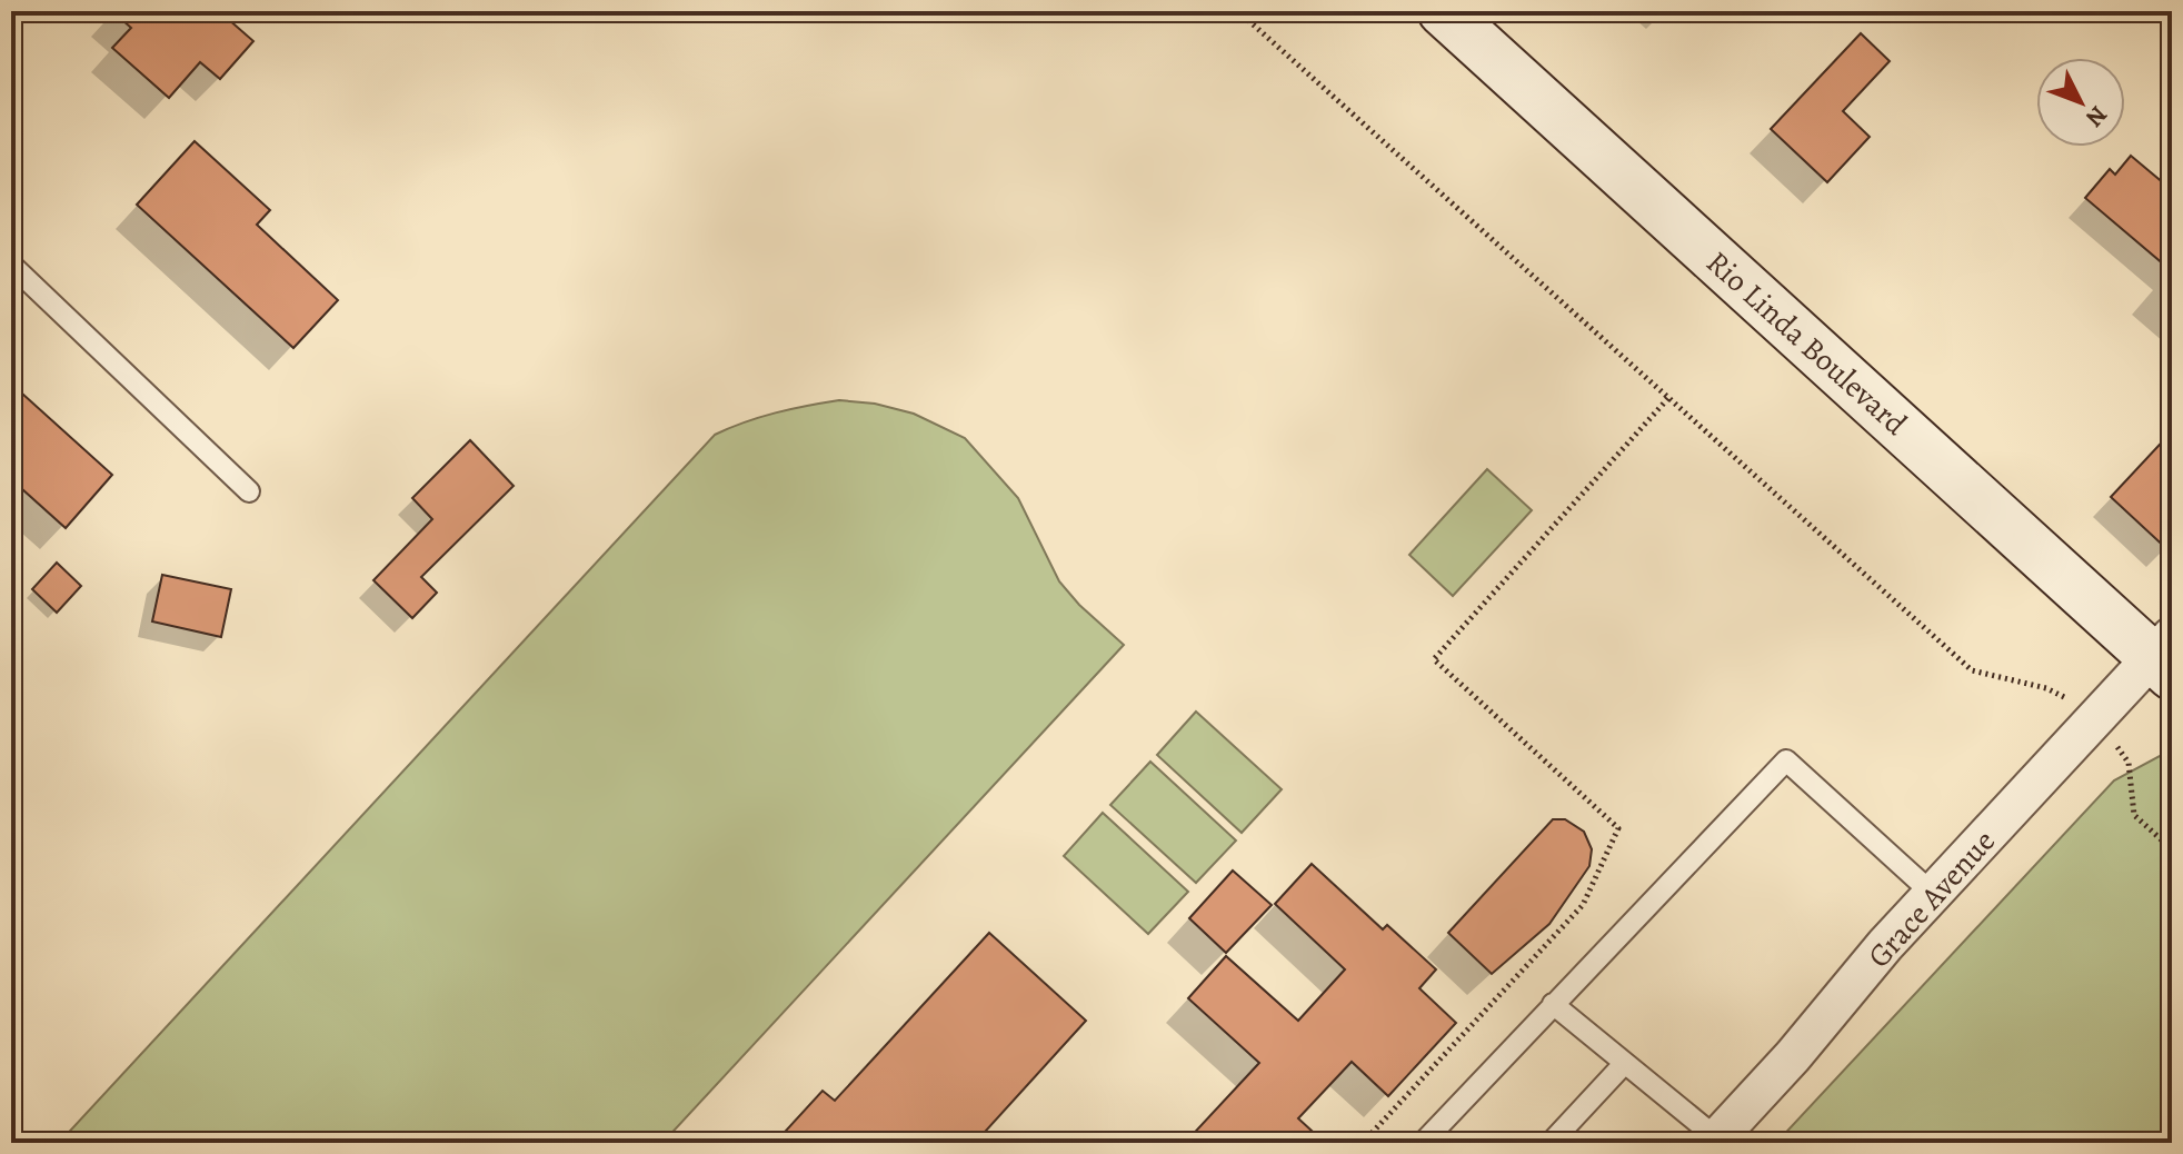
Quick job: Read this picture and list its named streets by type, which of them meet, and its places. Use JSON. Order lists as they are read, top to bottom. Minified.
{"streets":{"main road":["Rio Linda Boulevard"],"street":["Grace Avenue"]},"crossings":[["Rio Linda Boulevard","Grace Avenue"]],"north":"bottom right"}
